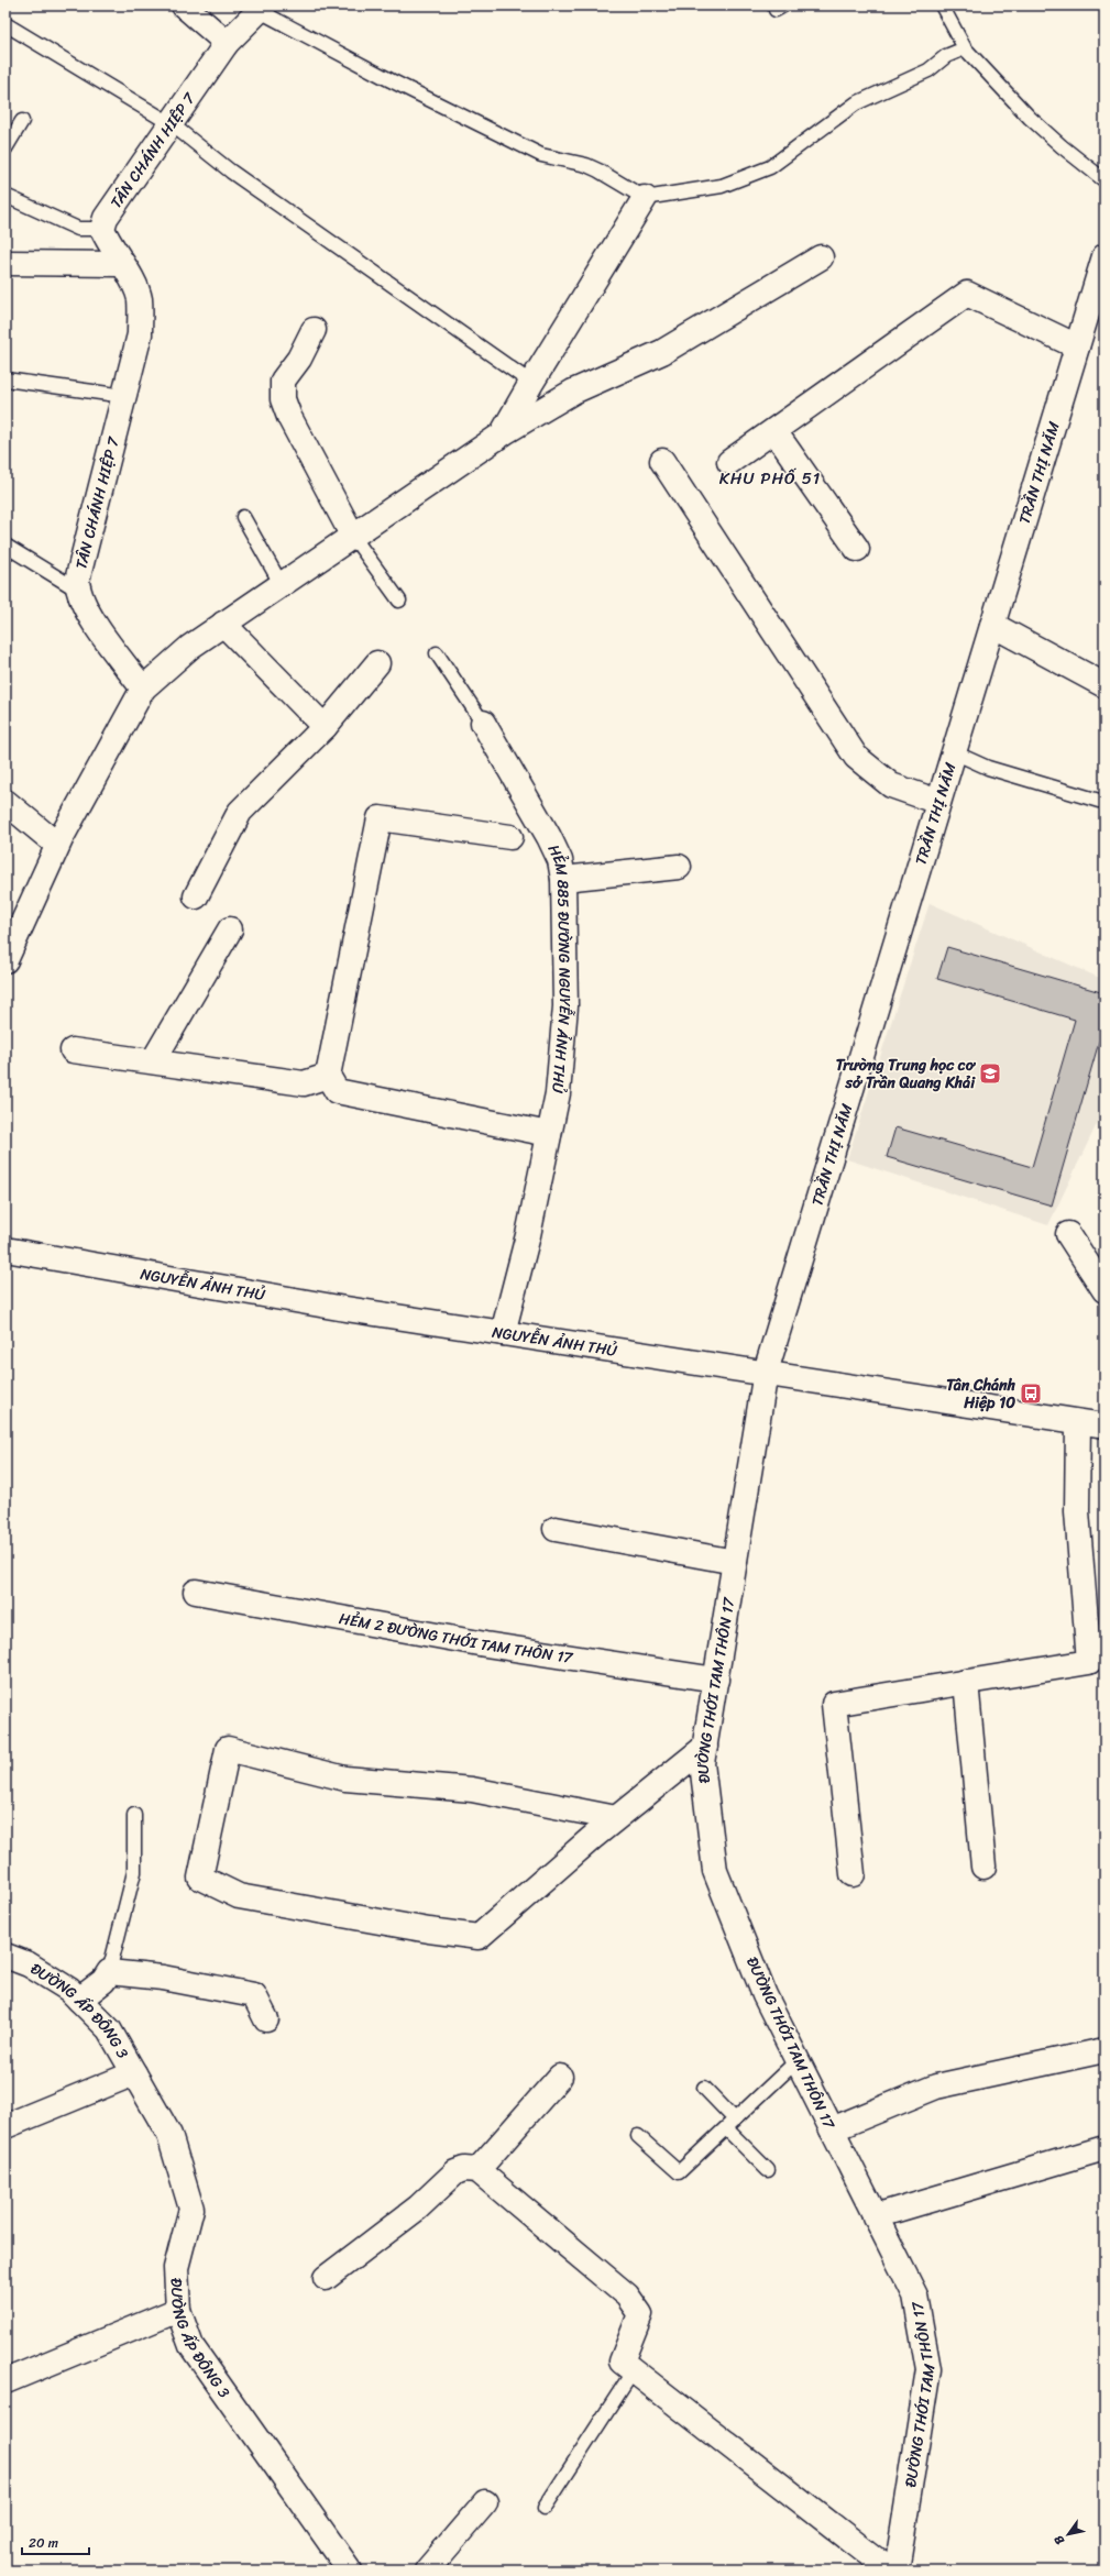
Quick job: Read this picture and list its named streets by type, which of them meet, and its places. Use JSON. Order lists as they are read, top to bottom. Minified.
{"streets":{"street":["TÂN CHÁNH HIỆP 7","TRẦN THỊ NĂM","HẺM 885 ĐƯỜNG NGUYỄN ẢNH THỦ","NGUYỄN ẢNH THỦ","HẺM 2 ĐƯỜNG THỚI TAM THÔN 17","ĐƯỜNG THỚI TAM THÔN 17","ĐƯỜNG ẤP ĐÔNG 3"]},"crossings":[["TRẦN THỊ NĂM","NGUYỄN ẢNH THỦ"],["TRẦN THỊ NĂM","ĐƯỜNG THỚI TAM THÔN 17"],["HẺM 885 ĐƯỜNG NGUYỄN ẢNH THỦ","NGUYỄN ẢNH THỦ"],["NGUYỄN ẢNH THỦ","ĐƯỜNG THỚI TAM THÔN 17"],["HẺM 2 ĐƯỜNG THỚI TAM THÔN 17","ĐƯỜNG THỚI TAM THÔN 17"]],"districts":["KHU PHỐ 51"],"places":{"school or university":["Trường Trung học cơ sở Trần Quang Khải"],"bus stop":["Tân Chánh Hiệp 10"]},"scale_bar":"20 m","north":"bottom left"}
